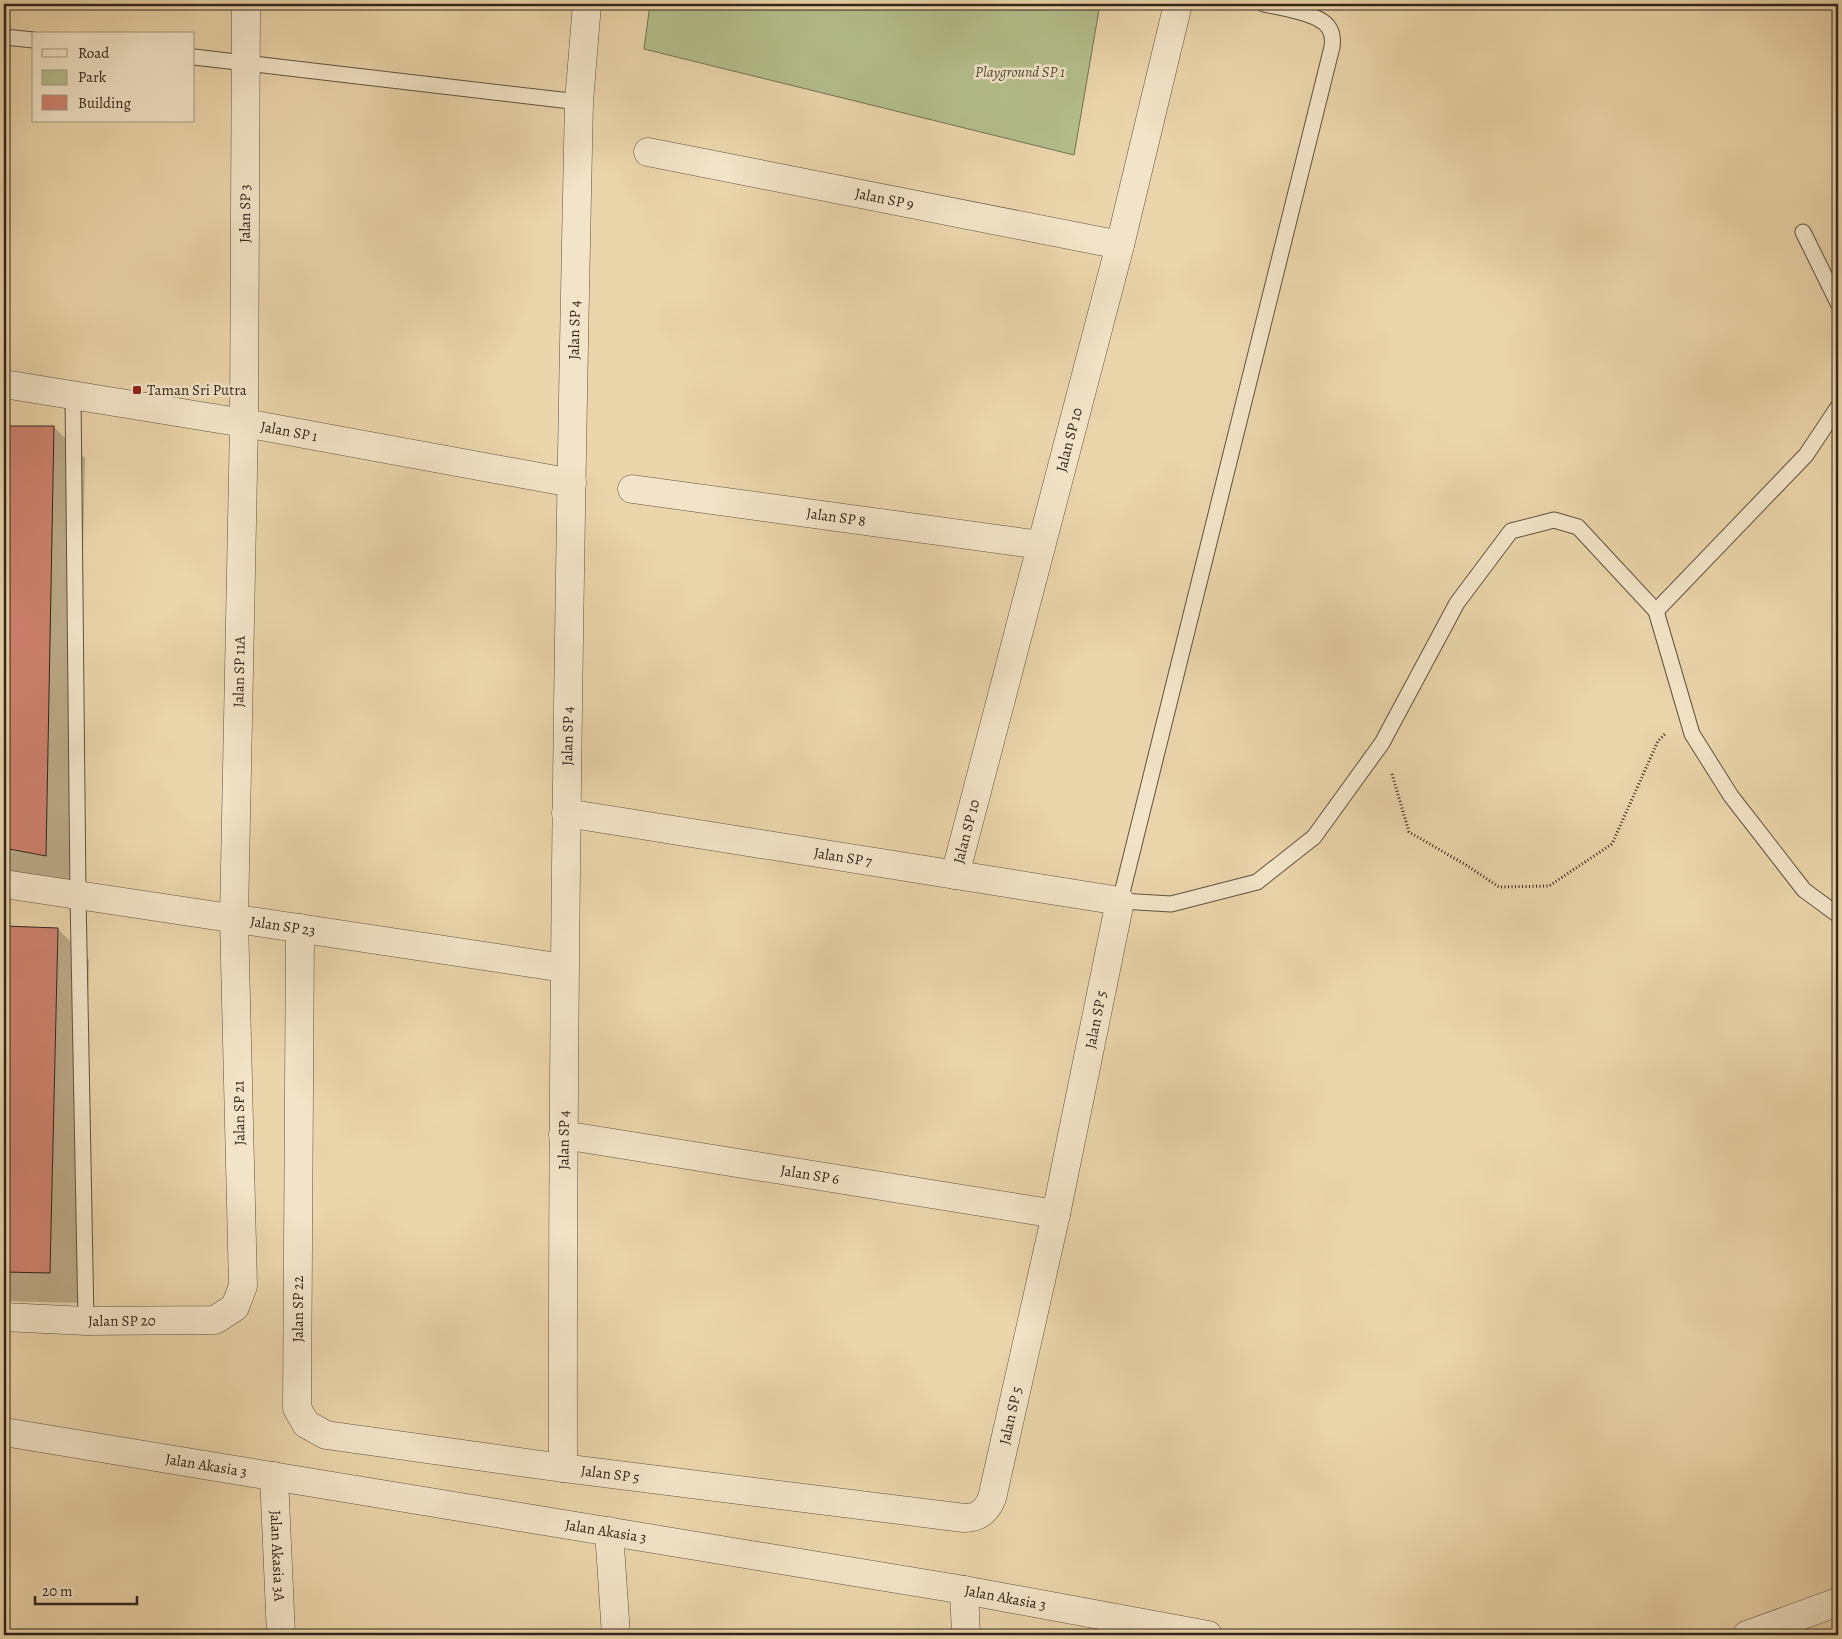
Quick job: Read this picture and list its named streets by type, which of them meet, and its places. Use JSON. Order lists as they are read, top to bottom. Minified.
{"streets":{"street":["Jalan SP 9","Jalan SP 3","Jalan SP 4","Jalan SP 1","Jalan SP 10","Jalan SP 8","Jalan SP 11A","Jalan SP 7","Jalan SP 23","Jalan SP 5","Jalan SP 21","Jalan SP 6","Jalan SP 22","Jalan SP 20","Jalan Akasia 3","Jalan Akasia 3A"]},"crossings":[["Jalan SP 9","Jalan SP 10"],["Jalan SP 3","Jalan SP 1"],["Jalan SP 3","Jalan SP 11A"],["Jalan SP 4","Jalan SP 1"],["Jalan SP 4","Jalan SP 7"],["Jalan SP 4","Jalan SP 23"],["Jalan SP 4","Jalan SP 5"],["Jalan SP 4","Jalan SP 6"],["Jalan SP 4","Jalan SP 22"],["Jalan SP 1","Jalan SP 11A"],["Jalan SP 10","Jalan SP 8"],["Jalan SP 10","Jalan SP 7"],["Jalan SP 11A","Jalan SP 23"],["Jalan SP 11A","Jalan SP 21"],["Jalan SP 7","Jalan SP 5"],["Jalan SP 23","Jalan SP 21"],["Jalan SP 23","Jalan SP 22"],["Jalan SP 5","Jalan SP 6"],["Jalan SP 5","Jalan SP 22"],["Jalan SP 21","Jalan SP 20"],["Jalan Akasia 3","Jalan Akasia 3A"]],"parks":["Playground SP 1"],"places":{"transit":["Taman Sri Putra"]},"legend":["Road","Park","Building"],"scale_bar":"20 m"}
